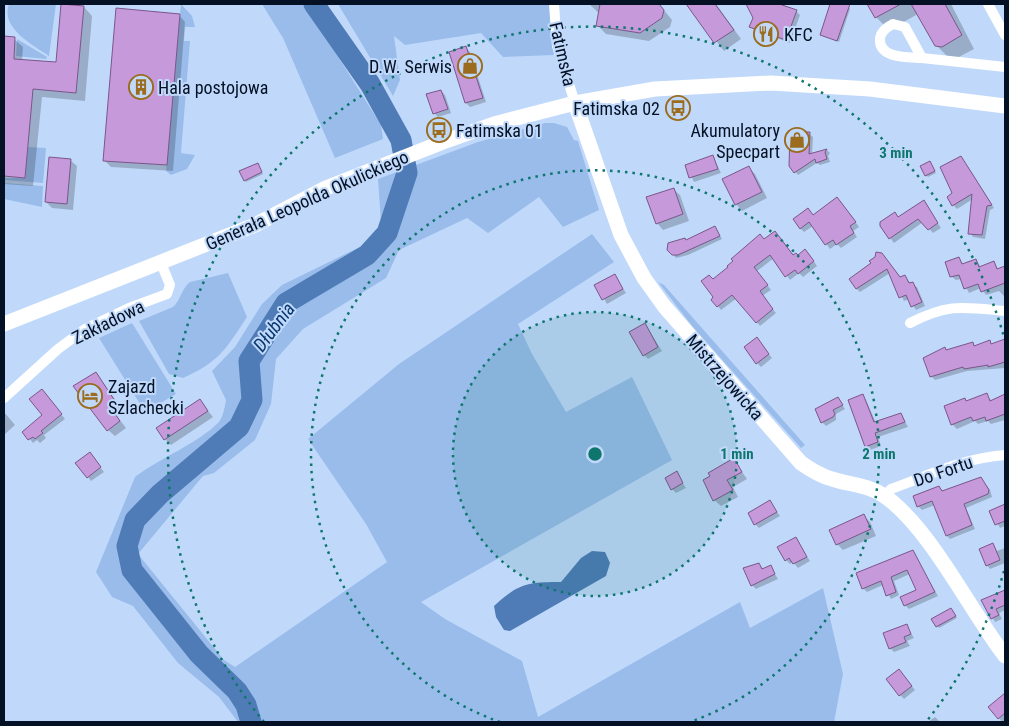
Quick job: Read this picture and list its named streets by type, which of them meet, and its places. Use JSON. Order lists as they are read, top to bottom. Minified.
{"streets":{"main road":["Generała Leopolda Okulickiego","Mistrzejowicka"],"street":["Fatimska","Zakładowa","Do Fortu"]},"crossings":[["Fatimska","Generała Leopolda Okulickiego"],["Fatimska","Mistrzejowicka"],["Generała Leopolda Okulickiego","Zakładowa"],["Generała Leopolda Okulickiego","Mistrzejowicka"],["Mistrzejowicka","Do Fortu"]],"water":["Dłubnia"],"places":{"restaurant":["KFC"],"shop":["D.W. Serwis","Akumulatory Specpart"],"building":["Hala postojowa"],"bus stop":["Fatimska 02","Fatimska 01"],"hotel":["Zajazd Szlachecki"]},"rings":["3 min","1 min","2 min"]}
